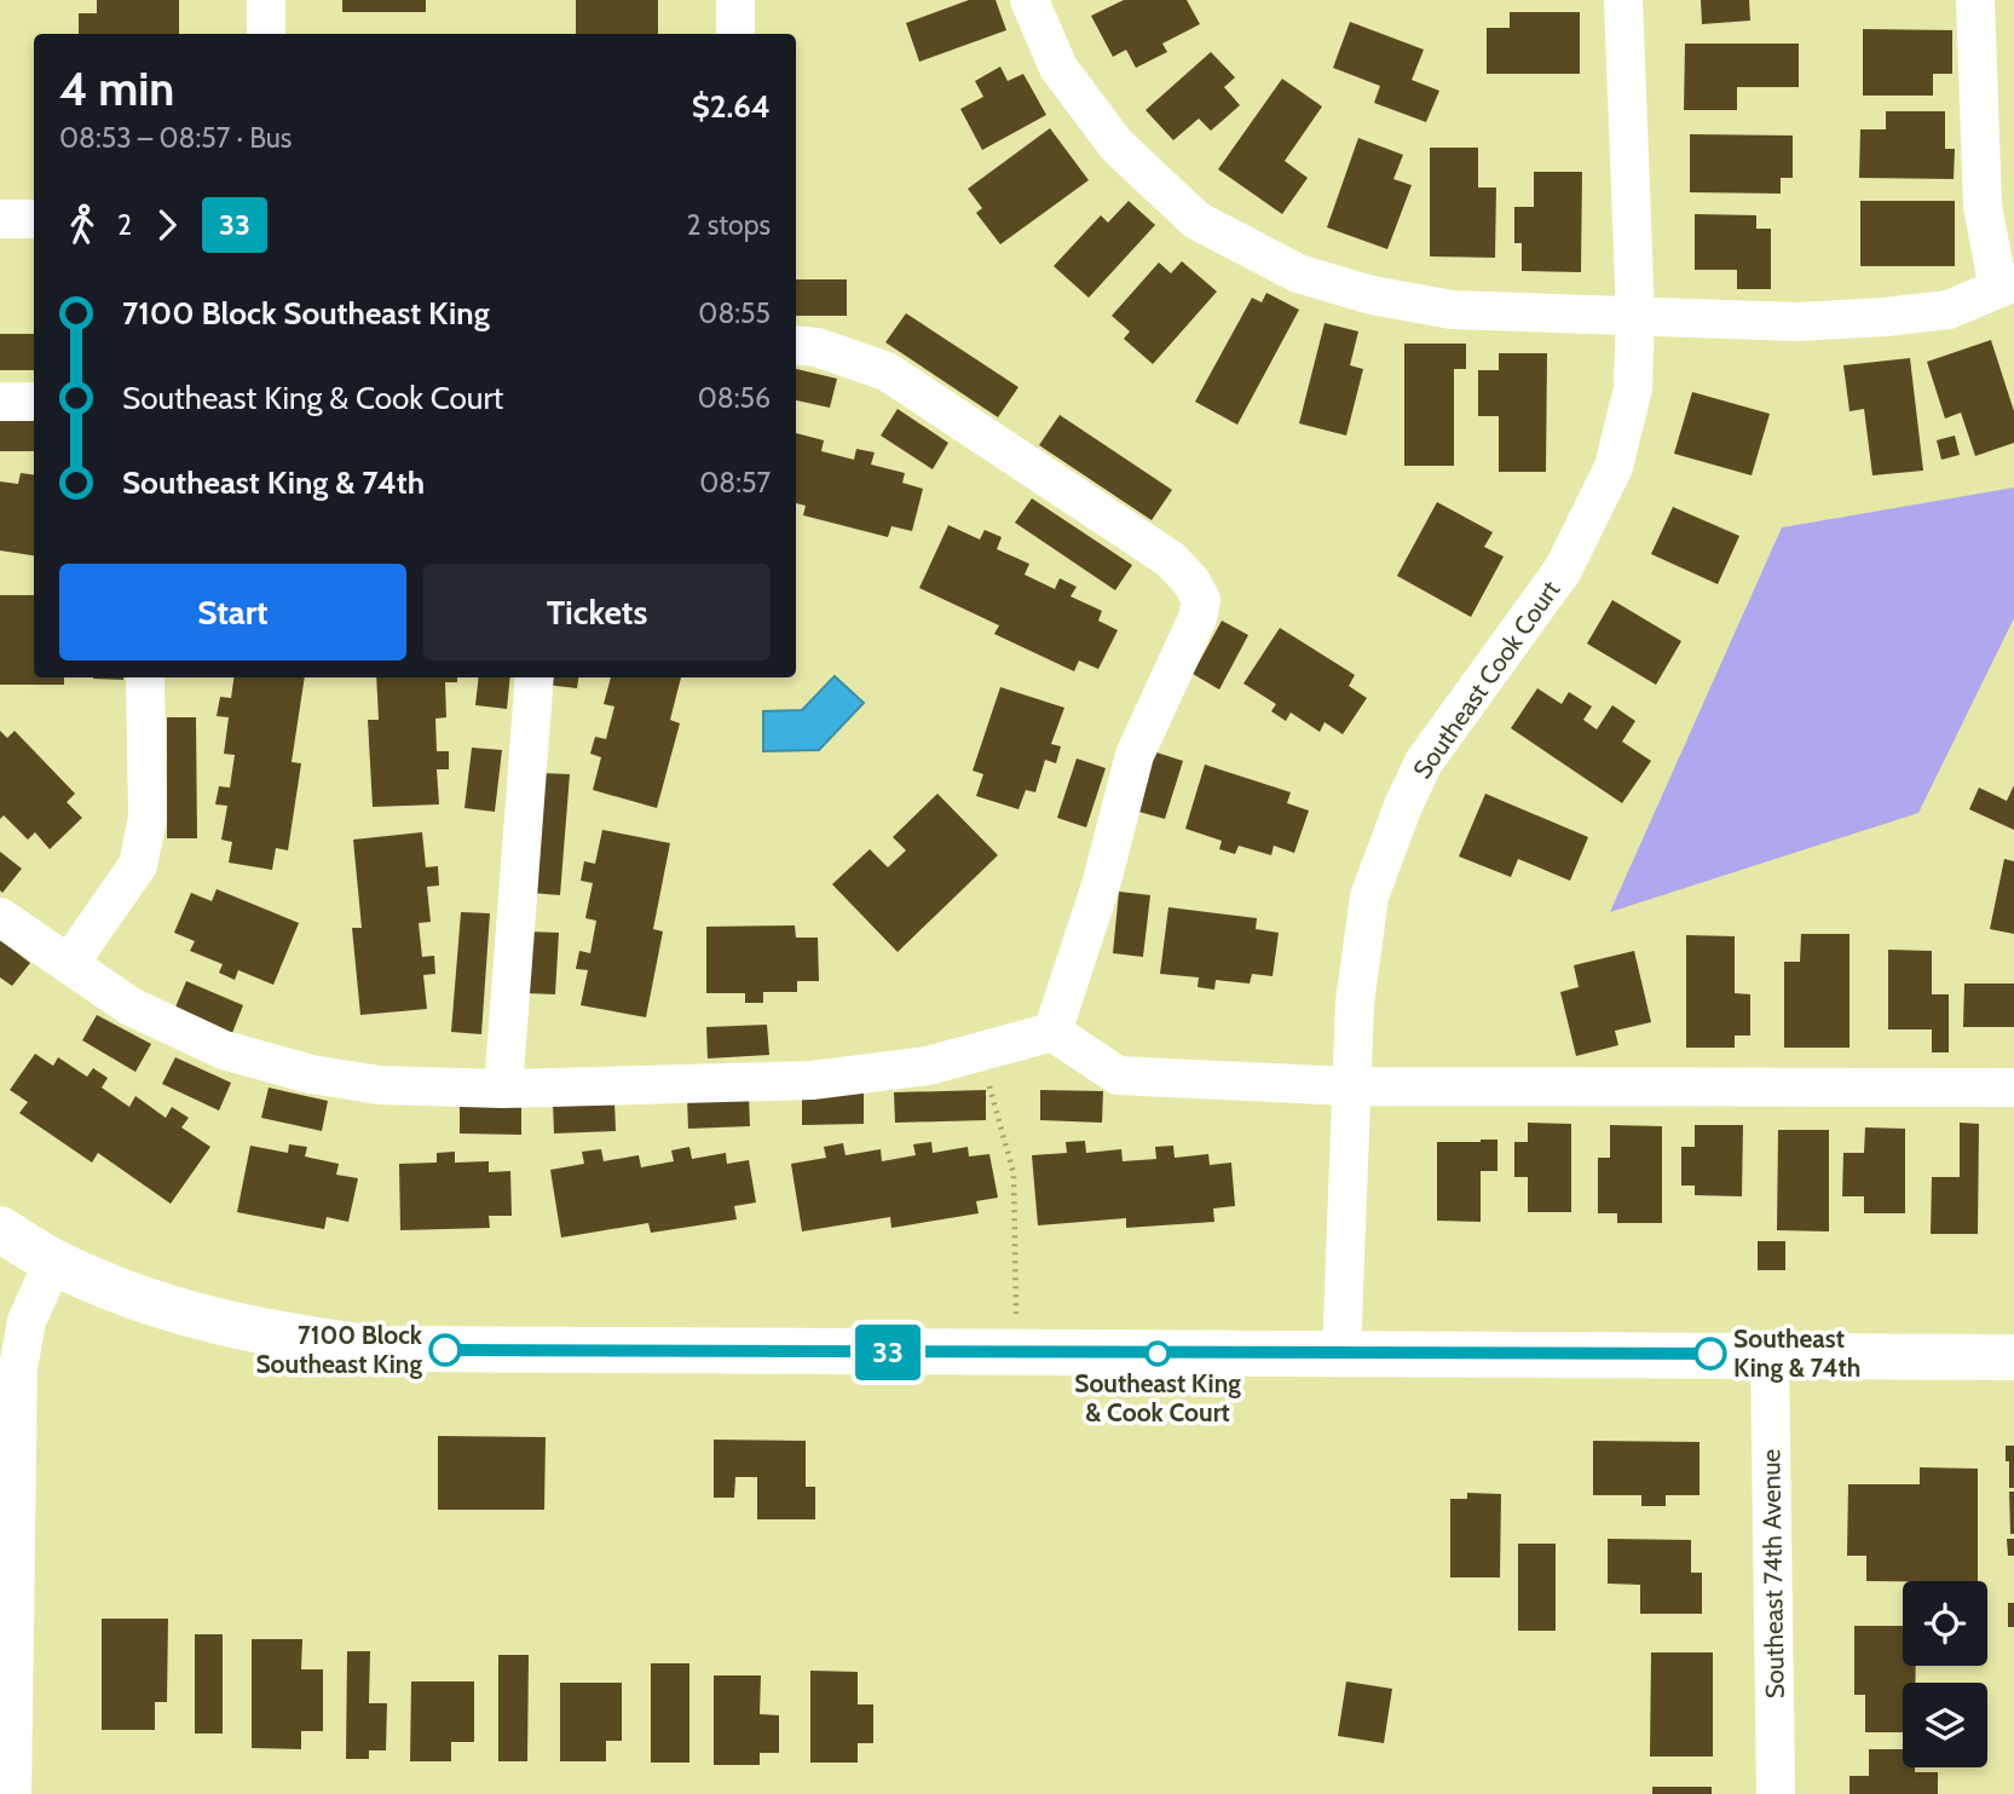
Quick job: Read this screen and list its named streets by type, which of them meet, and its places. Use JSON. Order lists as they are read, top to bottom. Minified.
{"streets":{"street":["Southeast Cook Court","Southeast 74th Avenue"]},"places":["7100 Block Southeast King","Southeast King & Cook Court","Southeast King & 74th"],"lines":["bus line 33"],"page":{"on_map":"33","heading":["4 min","08:53 – 08:57 · Bus","$2.64"],"legs":["2","33","2 stops"],"list":[{"name":"7100 Block Southeast King","value":"08:55"},{"name":"Southeast King & Cook Court","value":"08:56"},{"name":"Southeast King & 74th","value":"08:57"}],"buttons":["Start","Tickets"]}}
